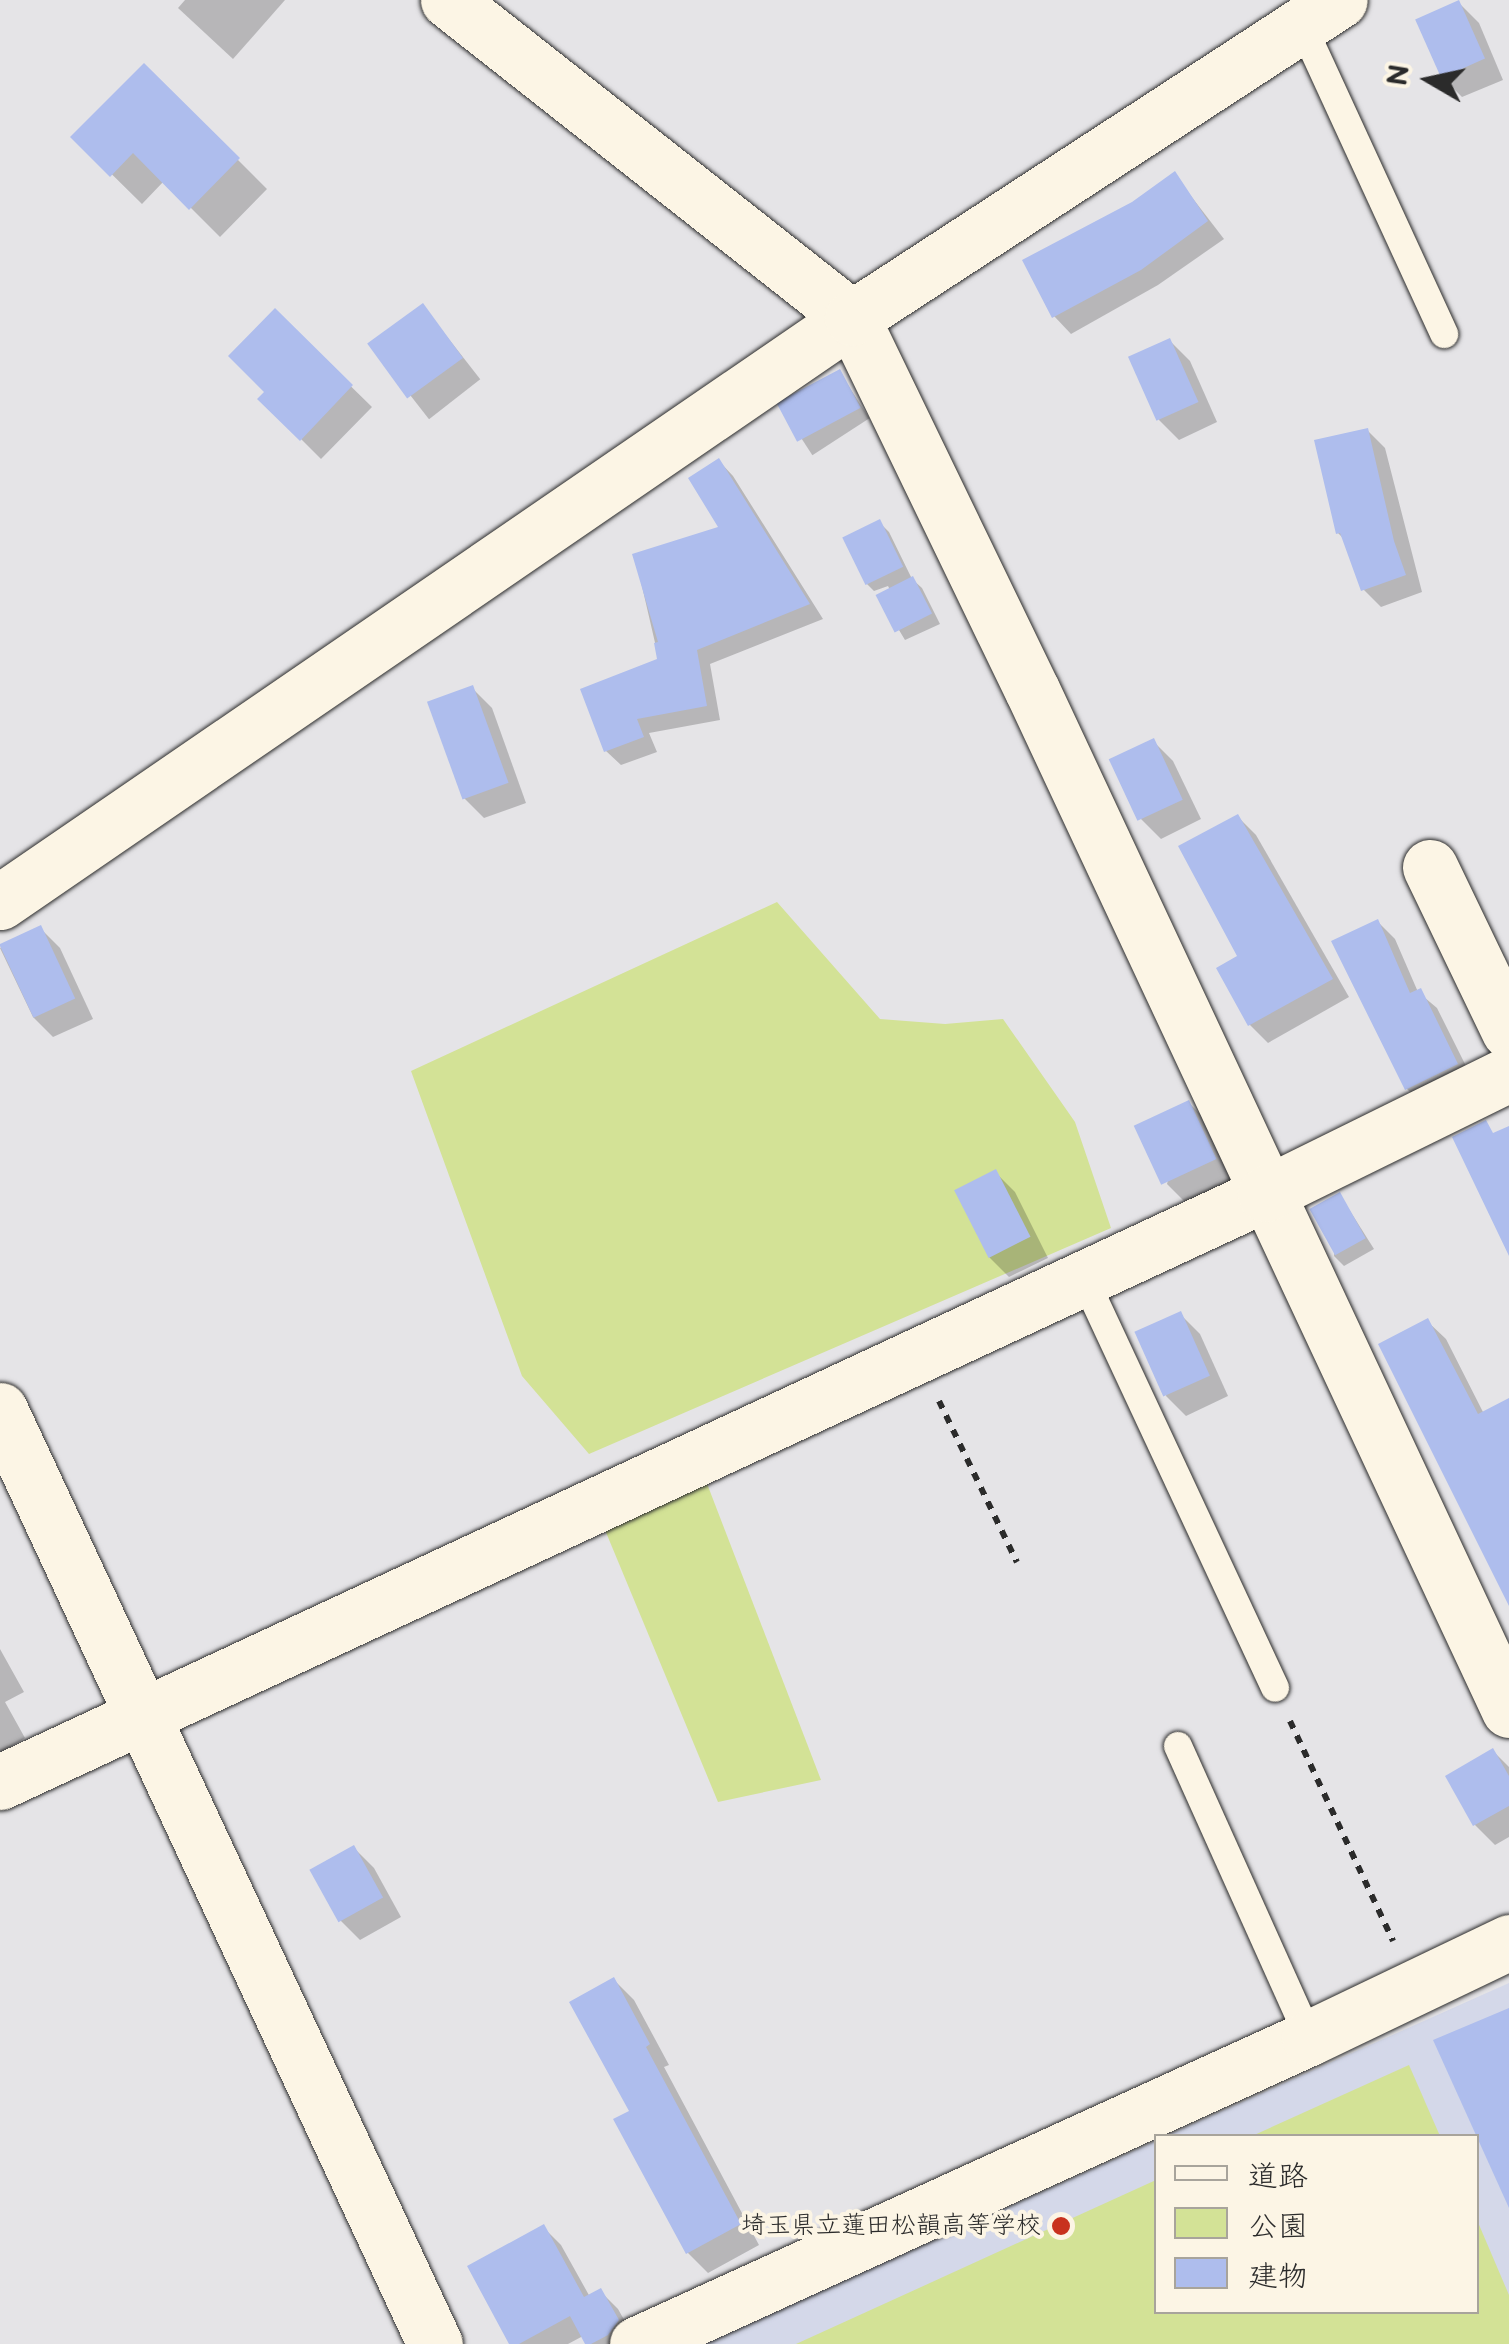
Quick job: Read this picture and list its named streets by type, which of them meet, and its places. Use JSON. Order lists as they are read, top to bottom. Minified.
{"places":["埼玉県立蓮田松韻高等学校"],"legend":["道路","公園","建物"],"north":"left"}
